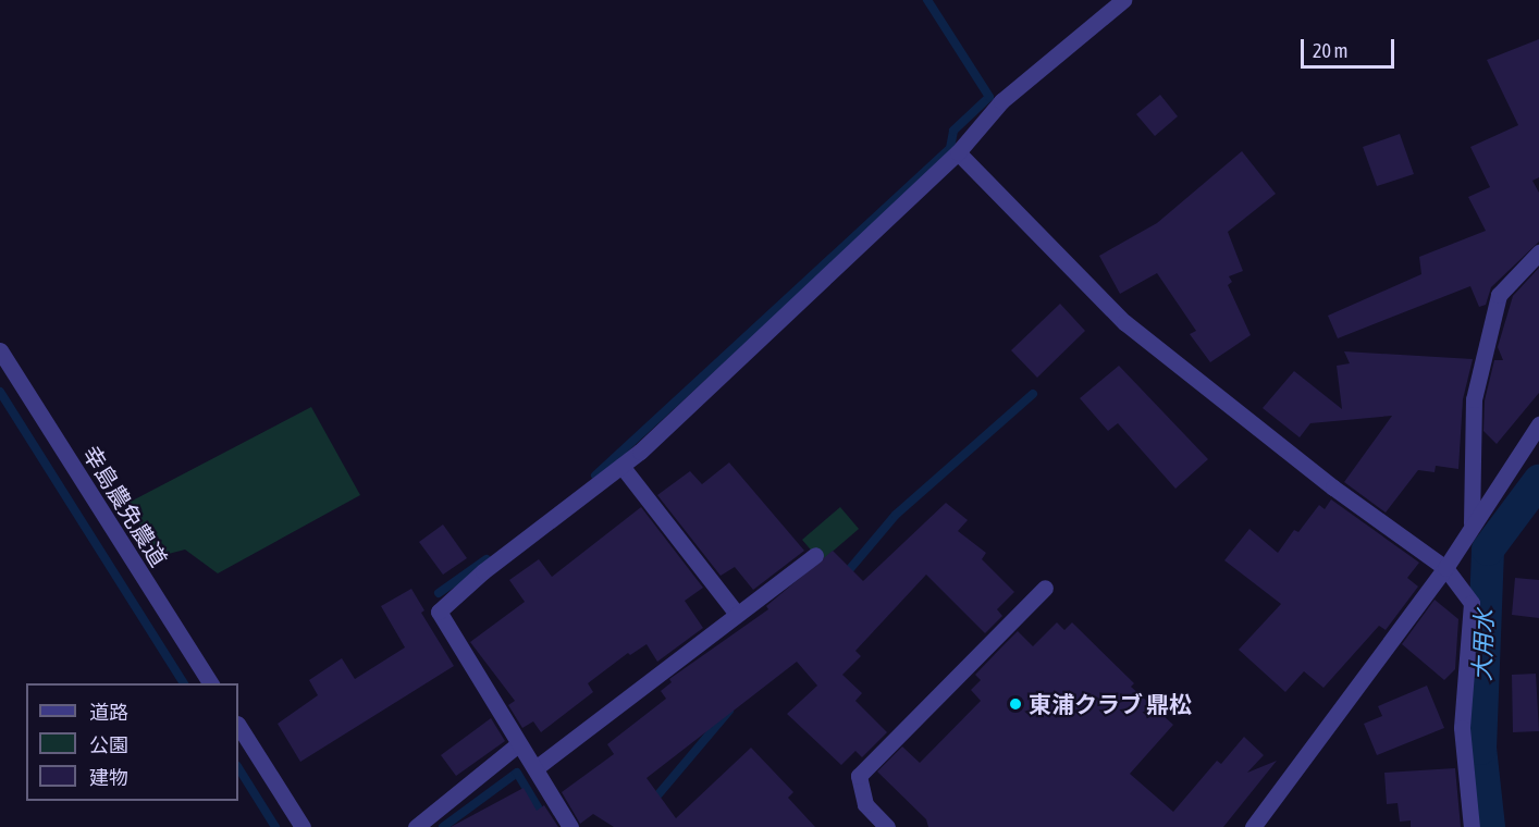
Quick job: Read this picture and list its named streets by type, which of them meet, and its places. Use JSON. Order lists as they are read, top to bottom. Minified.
{"streets":{"street":["幸島農免農道"]},"water":["大用水"],"places":["東浦クラブ 鼎松"],"legend":["道路","公園","建物"],"scale_bar":"20 m"}
